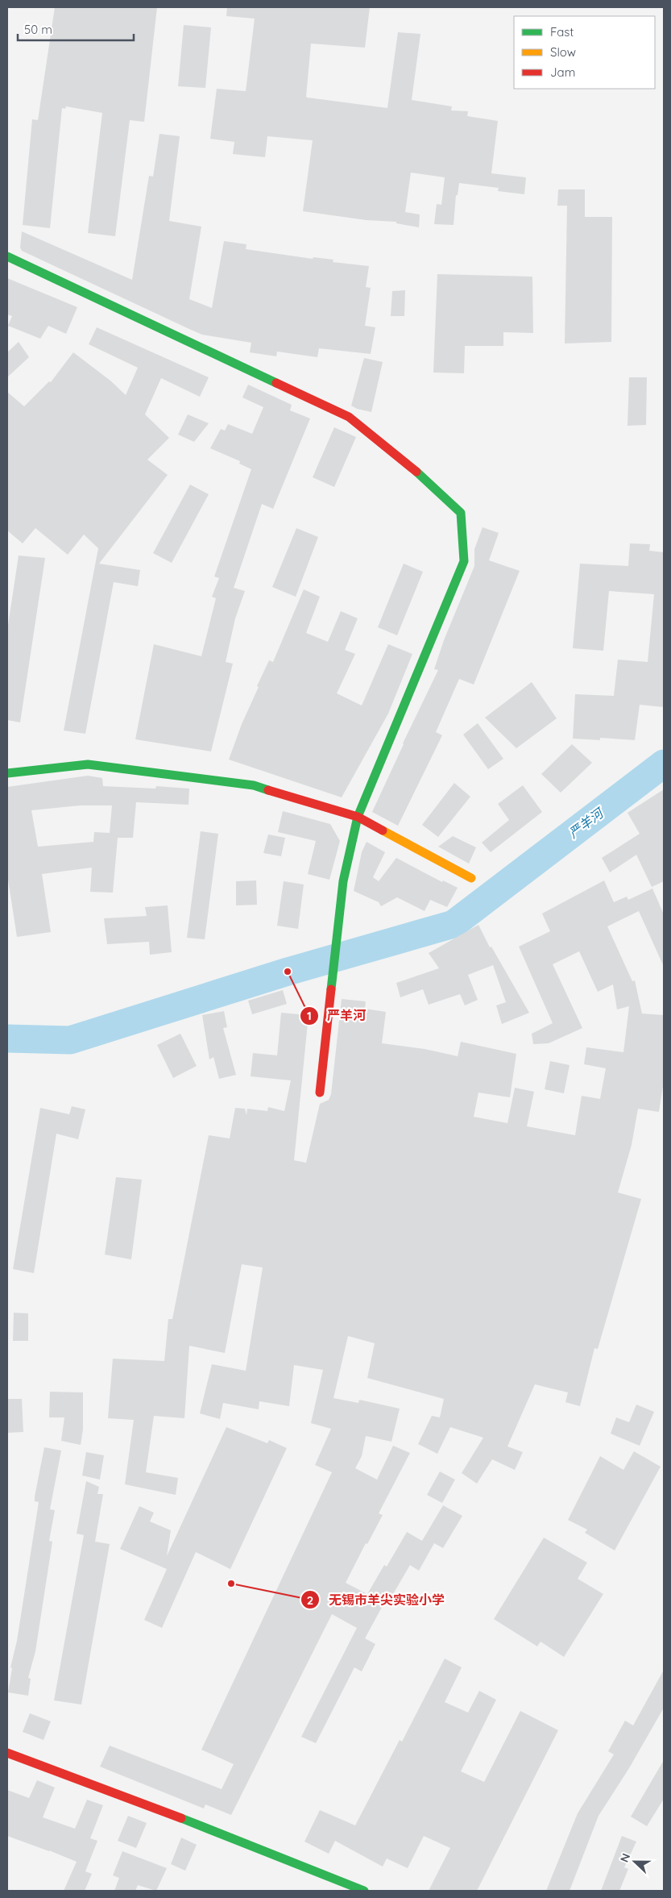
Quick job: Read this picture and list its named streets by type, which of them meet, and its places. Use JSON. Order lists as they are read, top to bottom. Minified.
{"water":["严羊河"],"places":["严羊河","无锡市羊尖实验小学"],"legend":["Fast","Slow","Jam"],"scale_bar":"50 m","north":"left"}
